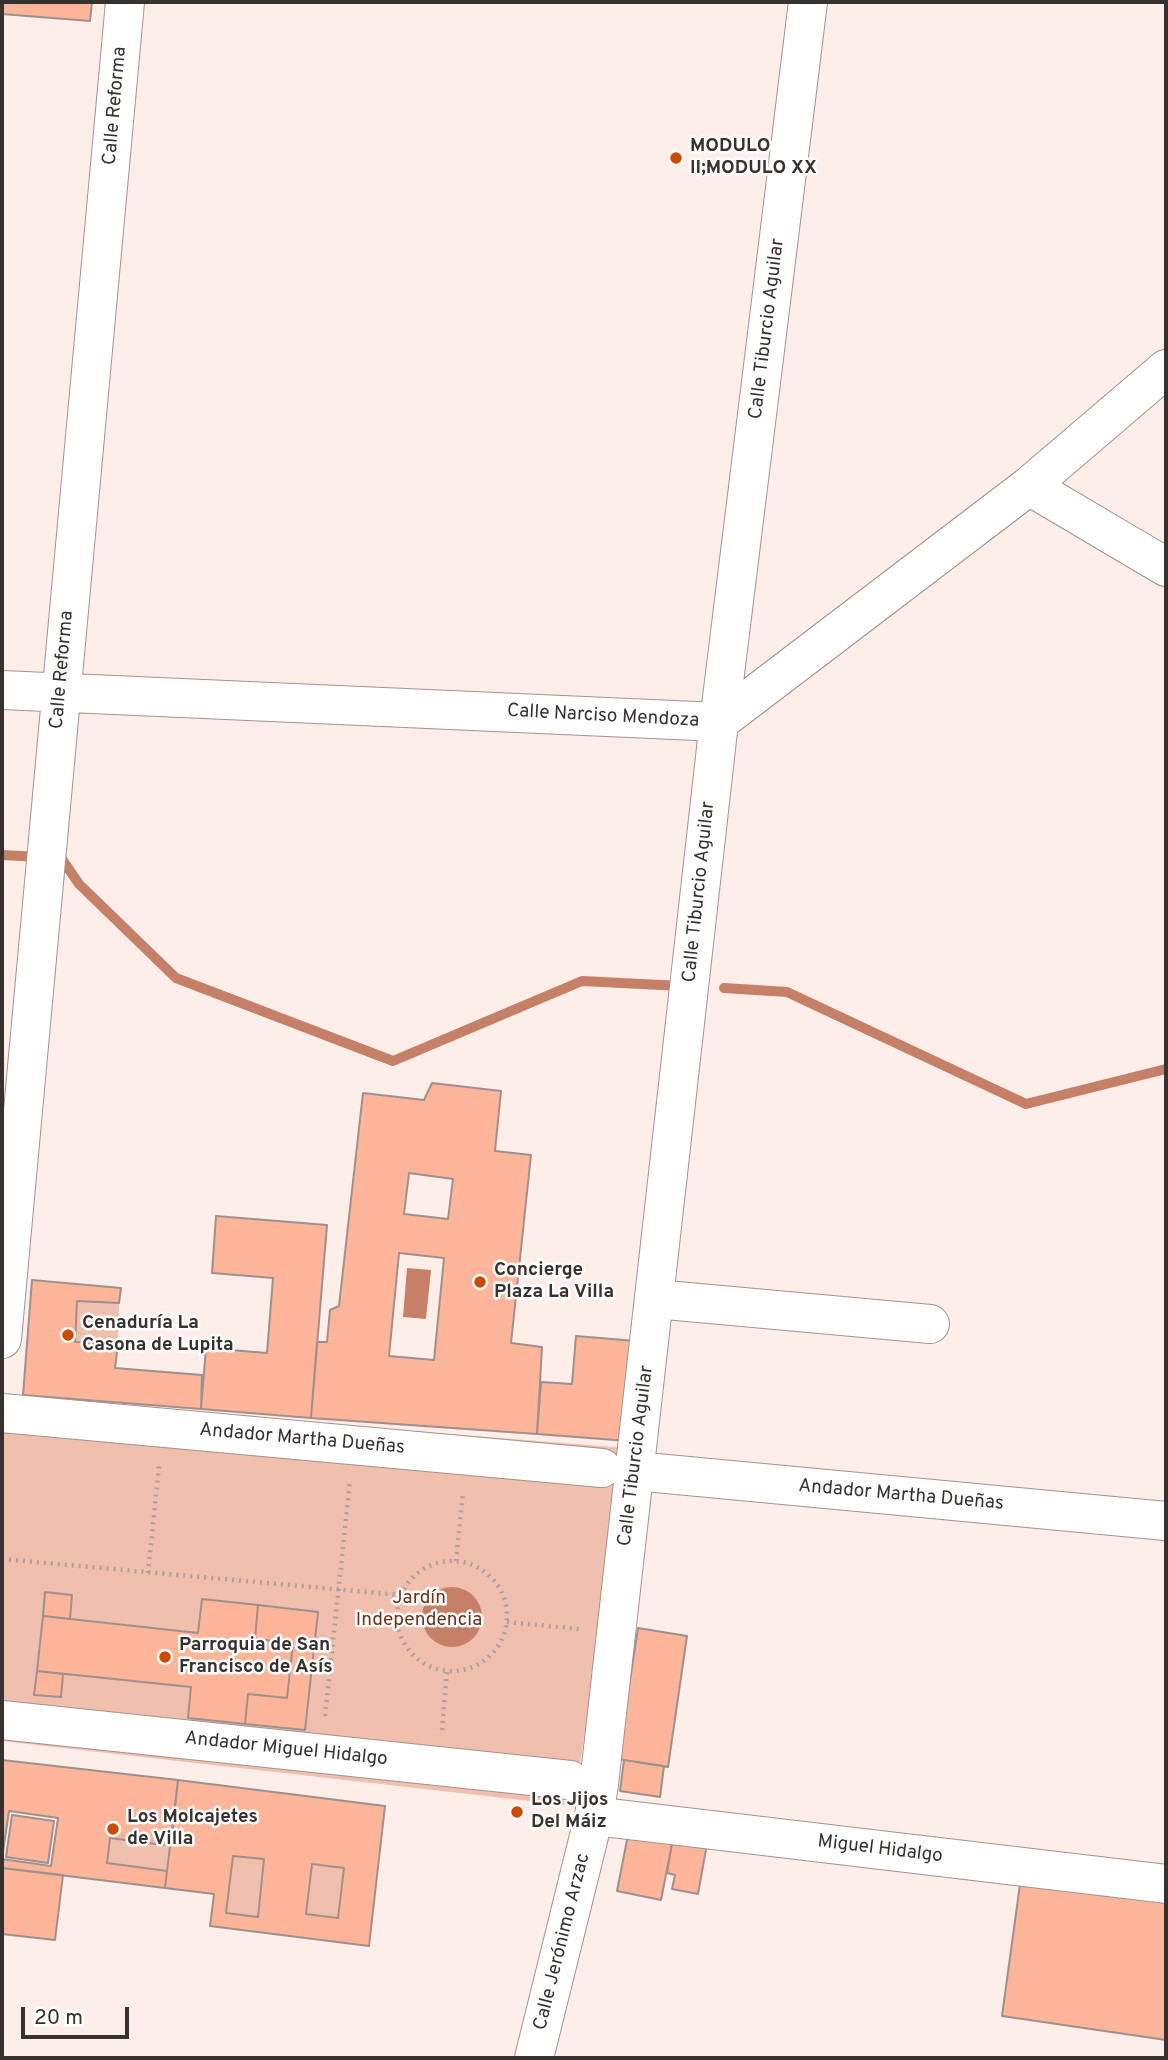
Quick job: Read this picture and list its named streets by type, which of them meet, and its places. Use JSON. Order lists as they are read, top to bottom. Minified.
{"streets":{"street":["Calle Reforma","Calle Tiburcio Aguilar","Calle Narciso Mendoza","Andador Martha Dueñas","Andador Miguel Hidalgo","Miguel Hidalgo","Calle Jerónimo Arzac"]},"crossings":[["Calle Reforma","Calle Narciso Mendoza"],["Calle Tiburcio Aguilar","Calle Narciso Mendoza"],["Calle Tiburcio Aguilar","Andador Martha Dueñas"],["Calle Tiburcio Aguilar","Andador Miguel Hidalgo"],["Calle Tiburcio Aguilar","Miguel Hidalgo"],["Calle Tiburcio Aguilar","Calle Jerónimo Arzac"],["Andador Miguel Hidalgo","Miguel Hidalgo"],["Andador Miguel Hidalgo","Calle Jerónimo Arzac"],["Miguel Hidalgo","Calle Jerónimo Arzac"]],"parks":["Jardín Independencia"],"places":["MODULO II;MODULO XX","Concierge Plaza La Villa","Cenaduría La Casona de Lupita","Parroquia de San Francisco de Asís","Los Jijos Del Máiz","Los Molcajetes de Villa"],"scale_bar":"20 m"}
